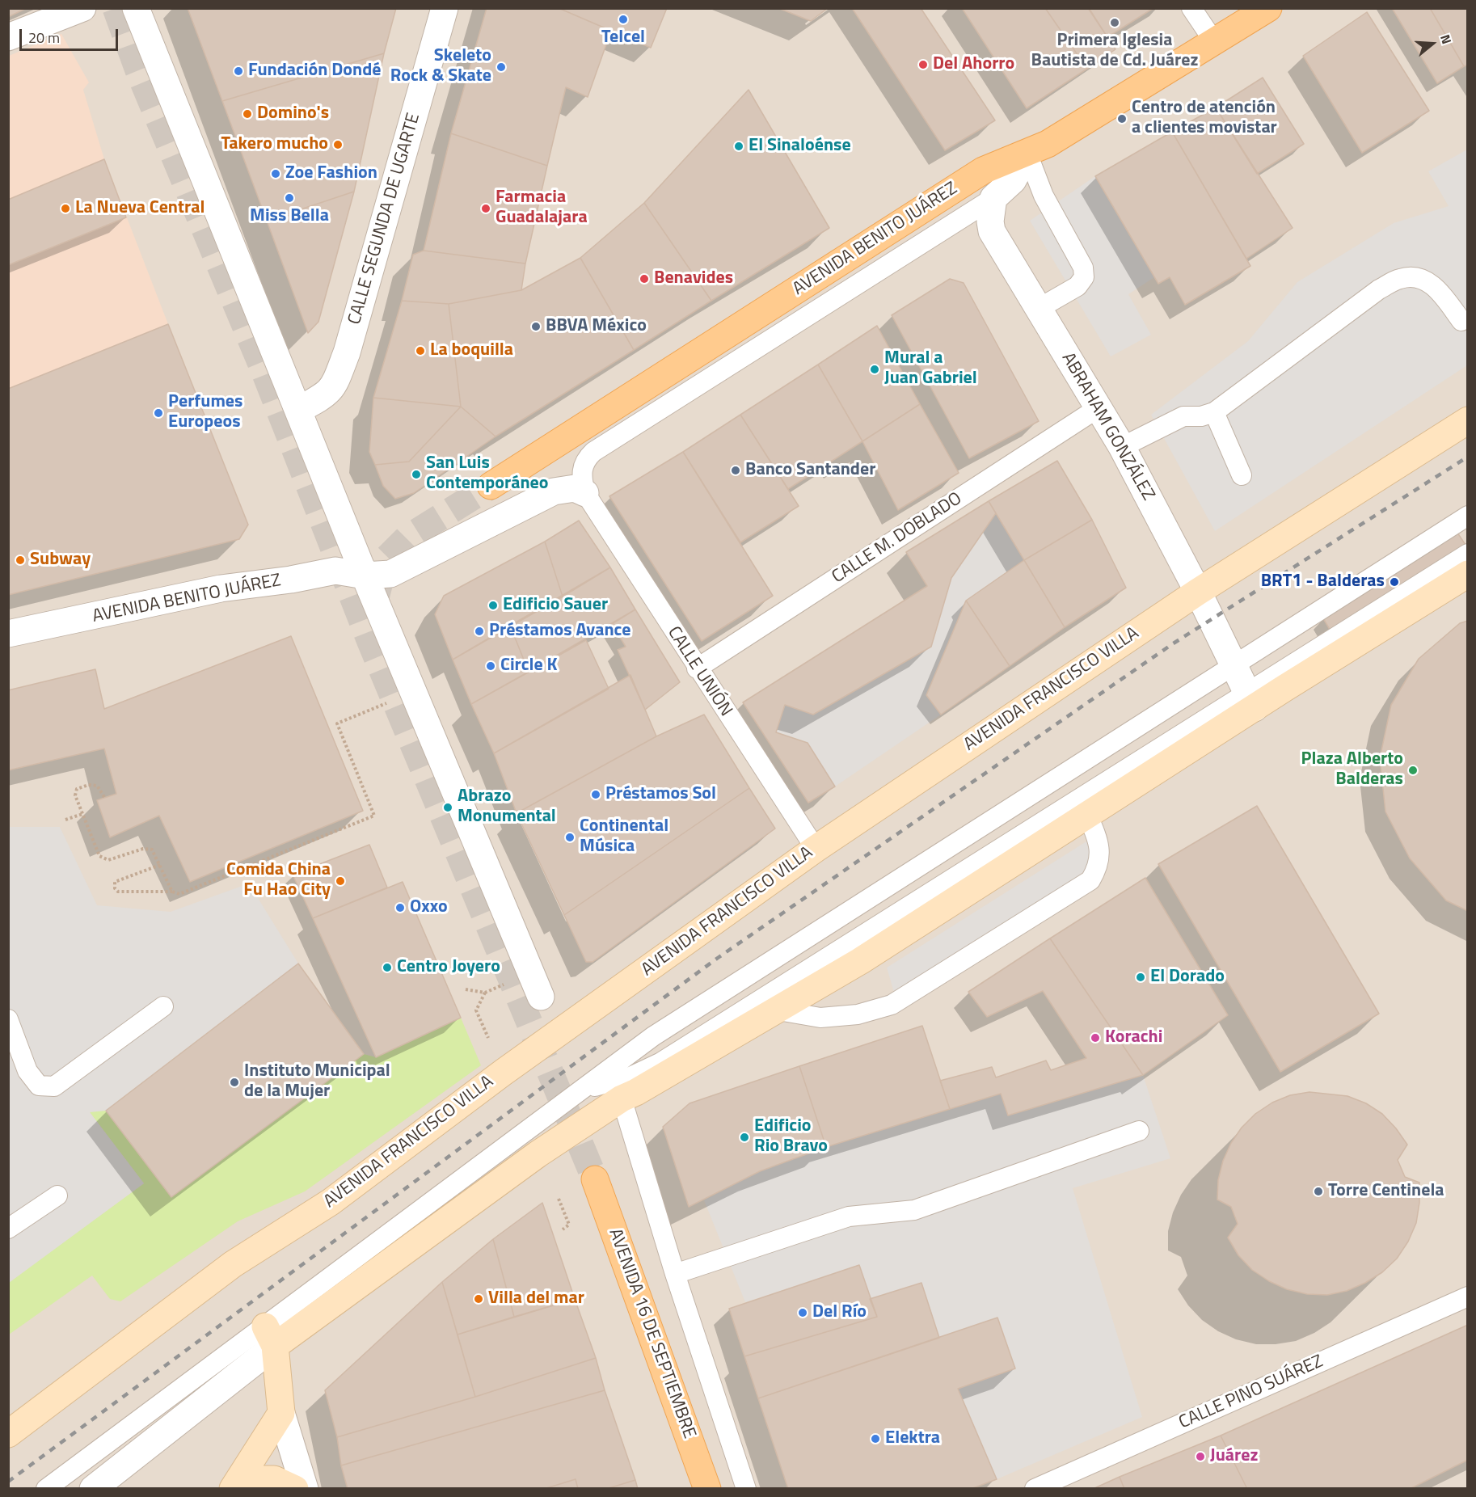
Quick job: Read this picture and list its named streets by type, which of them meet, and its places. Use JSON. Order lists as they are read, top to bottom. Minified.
{"streets":{"main road":["AVENIDA BENITO JUÁREZ","AVENIDA FRANCISCO VILLA","AVENIDA 16 DE SEPTIEMBRE"],"street":["CALLE SEGUNDA DE UGARTE","ABRAHAM GONZÁLEZ"],"lane":["CALLE M. DOBLADO","CALLE UNIÓN","CALLE PINO SUÁREZ"]},"crossings":[["AVENIDA BENITO JUÁREZ","CALLE UNIÓN"],["ABRAHAM GONZÁLEZ","CALLE M. DOBLADO"],["ABRAHAM GONZÁLEZ","AVENIDA FRANCISCO VILLA"],["CALLE M. DOBLADO","CALLE UNIÓN"],["CALLE UNIÓN","AVENIDA FRANCISCO VILLA"]],"places":["Telcel","Primera Iglesia Bautista de Cd. Juárez","Del Ahorro","Skeleto Rock & Skate","Fundación Dondé","Domino's","Centro de atención a clientes movistar","Takero mucho","El Sinaloénse","Zoe Fashion","Miss Bella","La Nueva Central","Farmacia Guadalajara","Benavides","BBVA México","La boquilla","Mural a Juan Gabriel","Perfumes Europeos","Banco Santander","San Luis Contemporáneo","Subway","BRT1 - Balderas","Edificio Sauer","Préstamos Avance","Circle K","Plaza Alberto Balderas","Préstamos Sol","Abrazo Monumental","Continental Música","Comida China Fu Hao City","Oxxo","Centro Joyero","El Dorado","Korachi","Instituto Municipal de la Mujer","Edificio Rio Bravo","Torre Centinela","Villa del mar","Del Río","Elektra","Juárez"],"scale_bar":"20 m","north":"right"}
